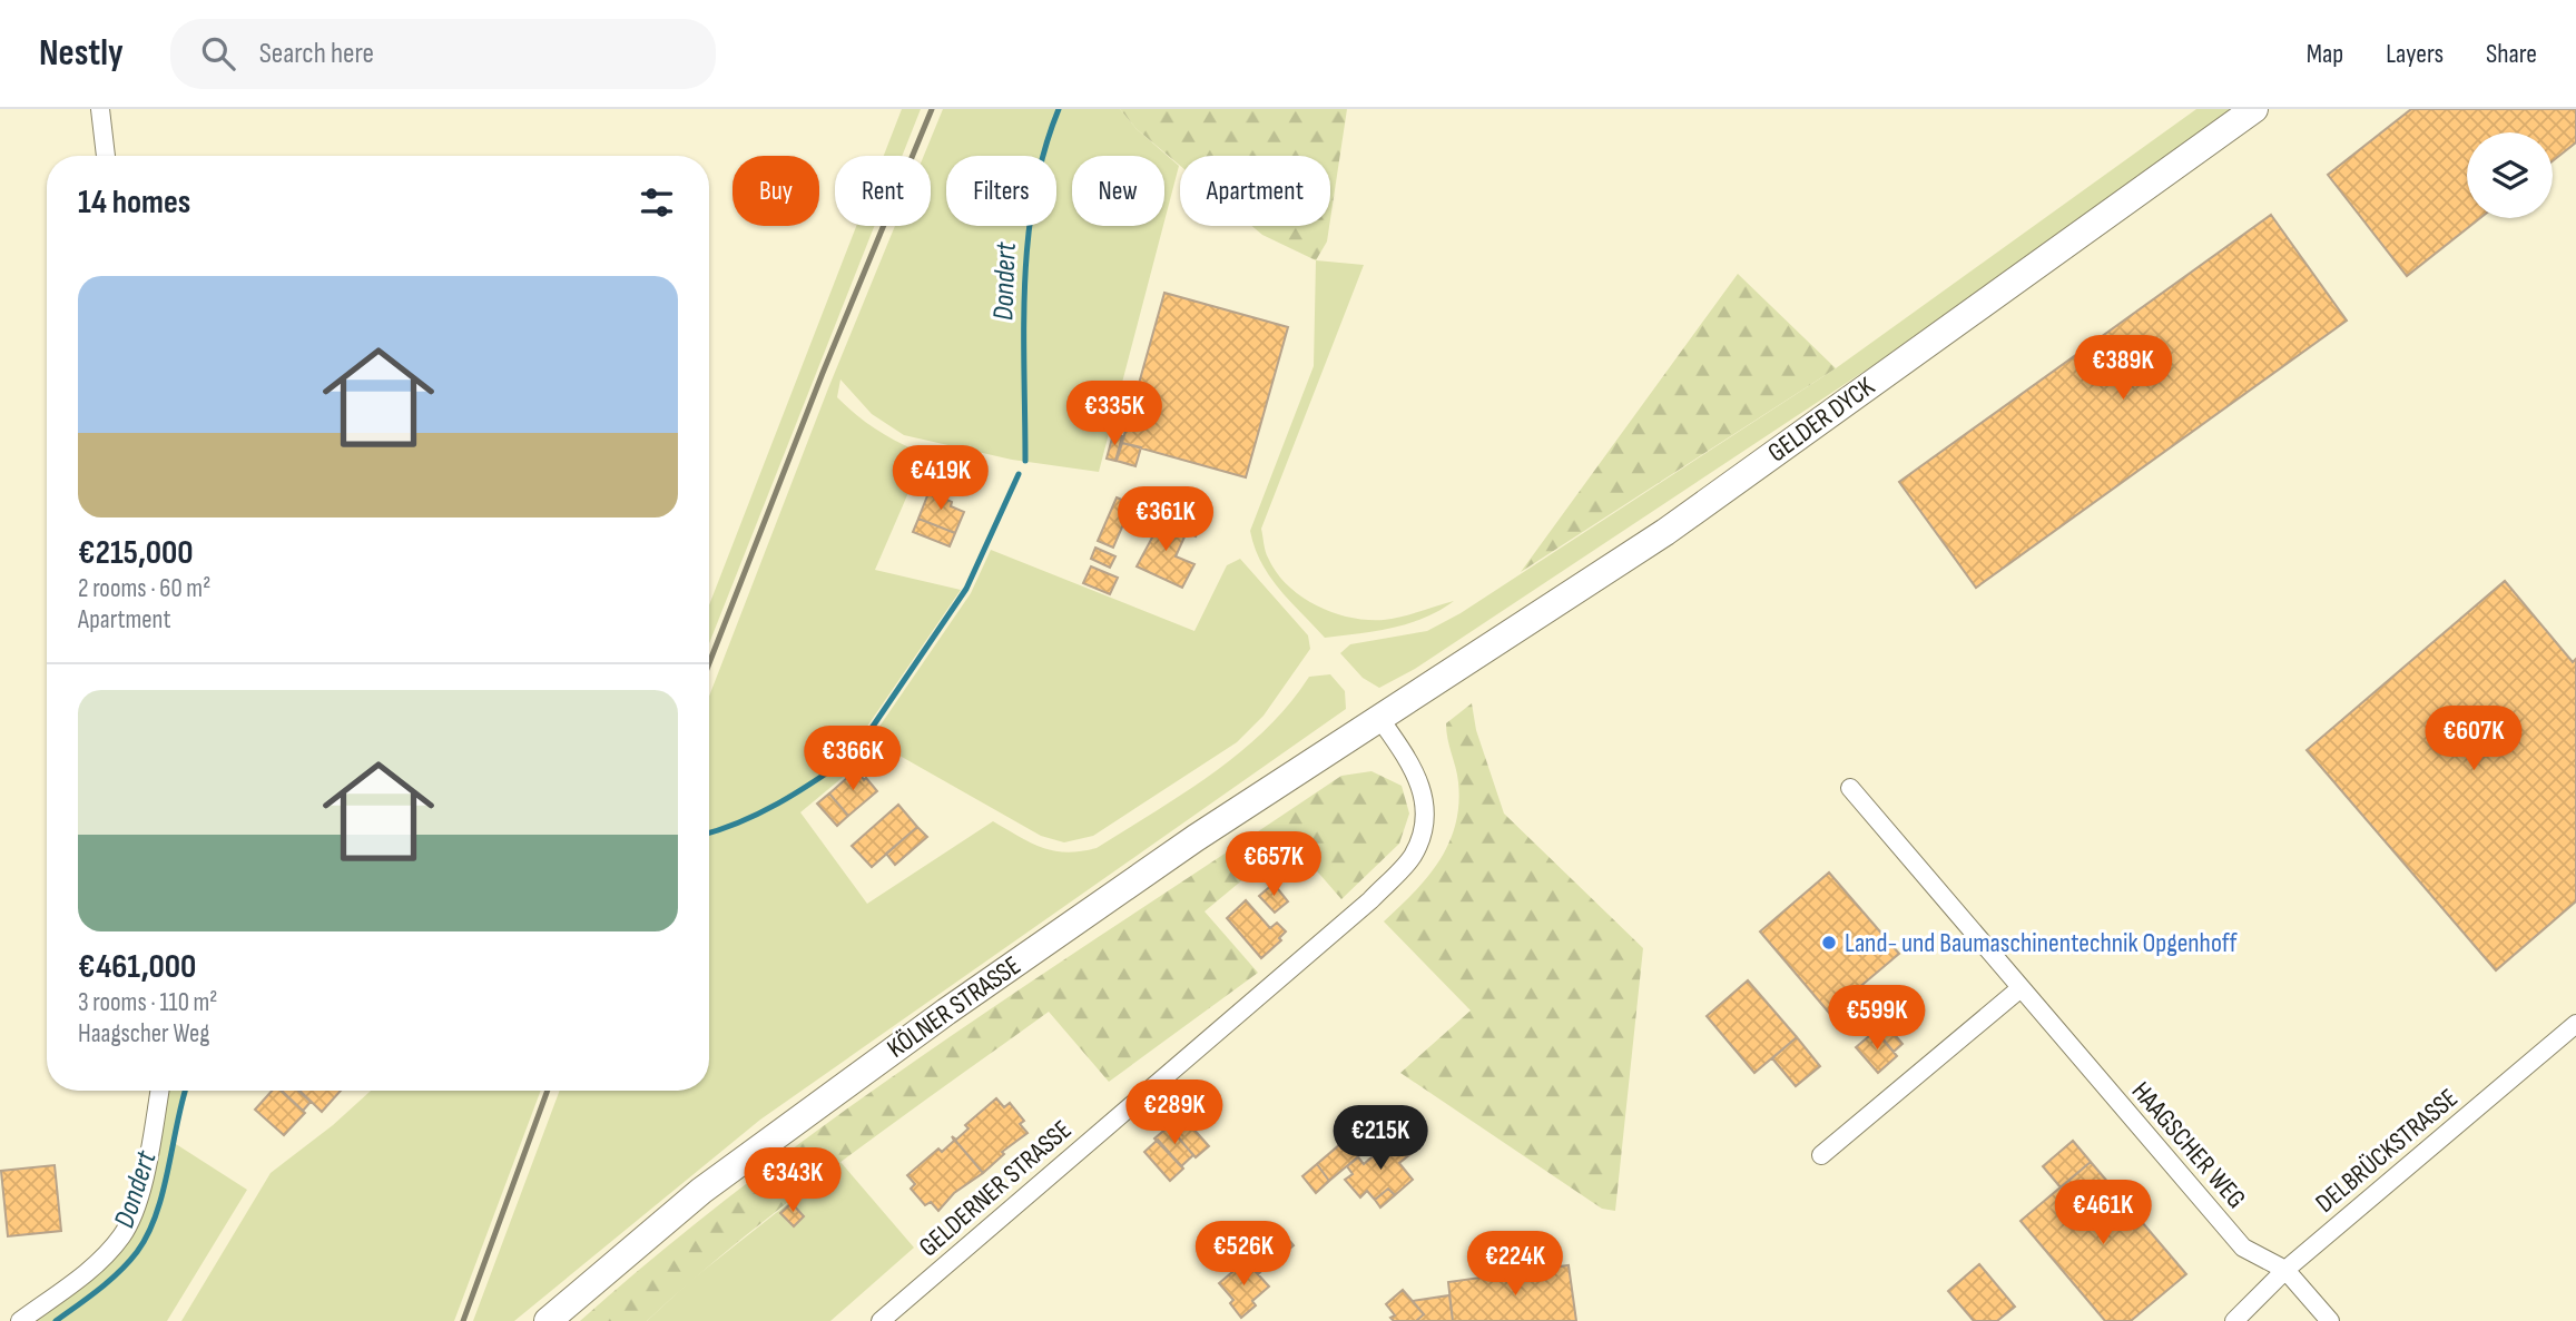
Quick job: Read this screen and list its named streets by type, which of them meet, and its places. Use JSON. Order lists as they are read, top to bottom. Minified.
{"streets":{"main road":["GELDER DYCK","KÖLNER STRASSE"],"street":["HAAGSCHER WEG","DELBRÜCKSTRASSE","GELDERNER STRASSE"]},"crossings":[["GELDER DYCK","KÖLNER STRASSE"],["GELDER DYCK","GELDERNER STRASSE"],["KÖLNER STRASSE","GELDERNER STRASSE"],["HAAGSCHER WEG","DELBRÜCKSTRASSE"]],"water":["Dondert"],"places":["Land- und Baumaschinentechnik Opgenhoff"],"page":{"header":"Nestly","search":"Search here","nav":["Map","Layers","Share"],"chip":["Buy","Rent","Filters","New","Apartment"],"heading":"14 homes","list":[{"name":"€215,000","note":"2 rooms · 60 m² · Apartment"},{"name":"€461,000","note":"3 rooms · 110 m² · Haagscher Weg"}],"price":["€389K","€335K","€419K","€361K","€607K","€366K","€657K","€599K","€289K","€215K","€343K","€461K","€526K","€224K"]}}
